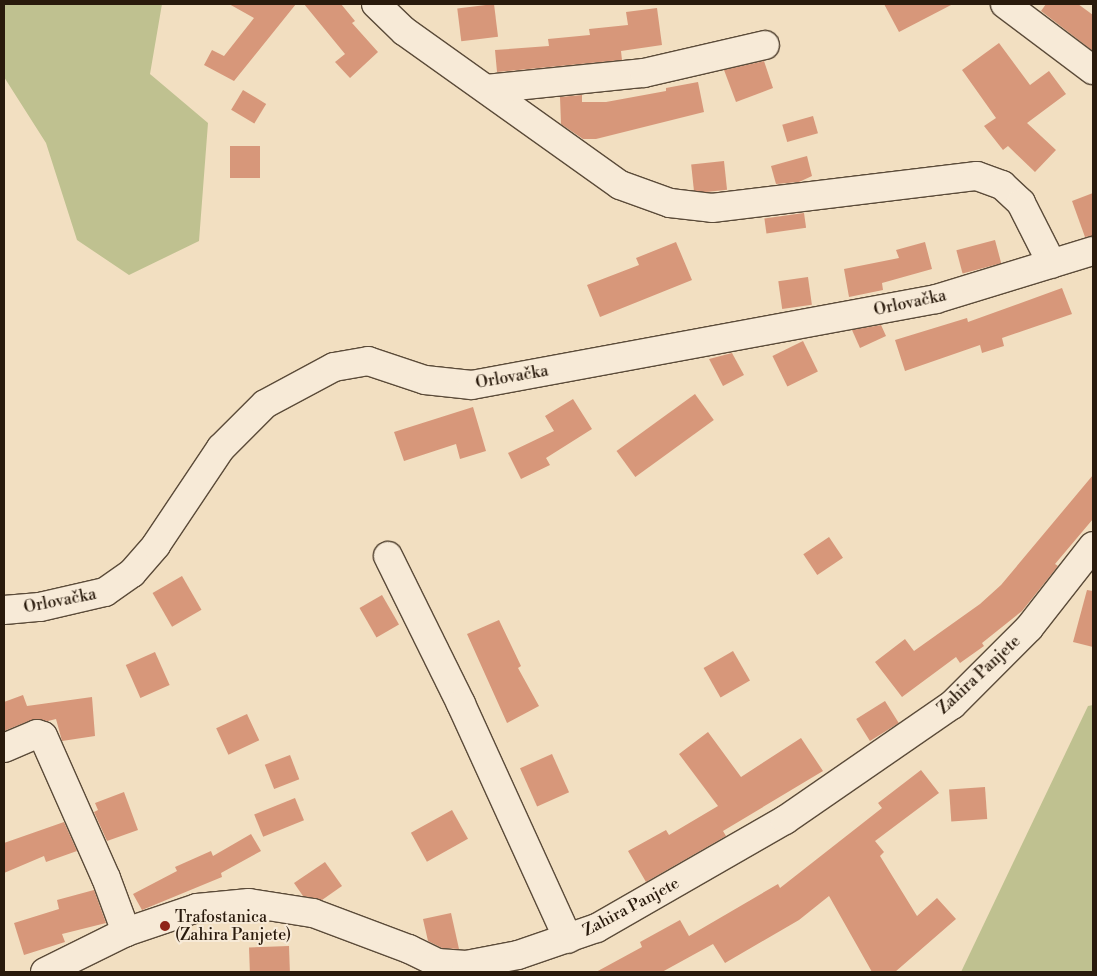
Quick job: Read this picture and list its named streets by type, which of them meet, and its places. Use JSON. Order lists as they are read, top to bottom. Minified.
{"streets":{"street":["Orlovačka","Zahira Panjete"]},"places":["Trafostanica (Zahira Panjete)"]}
